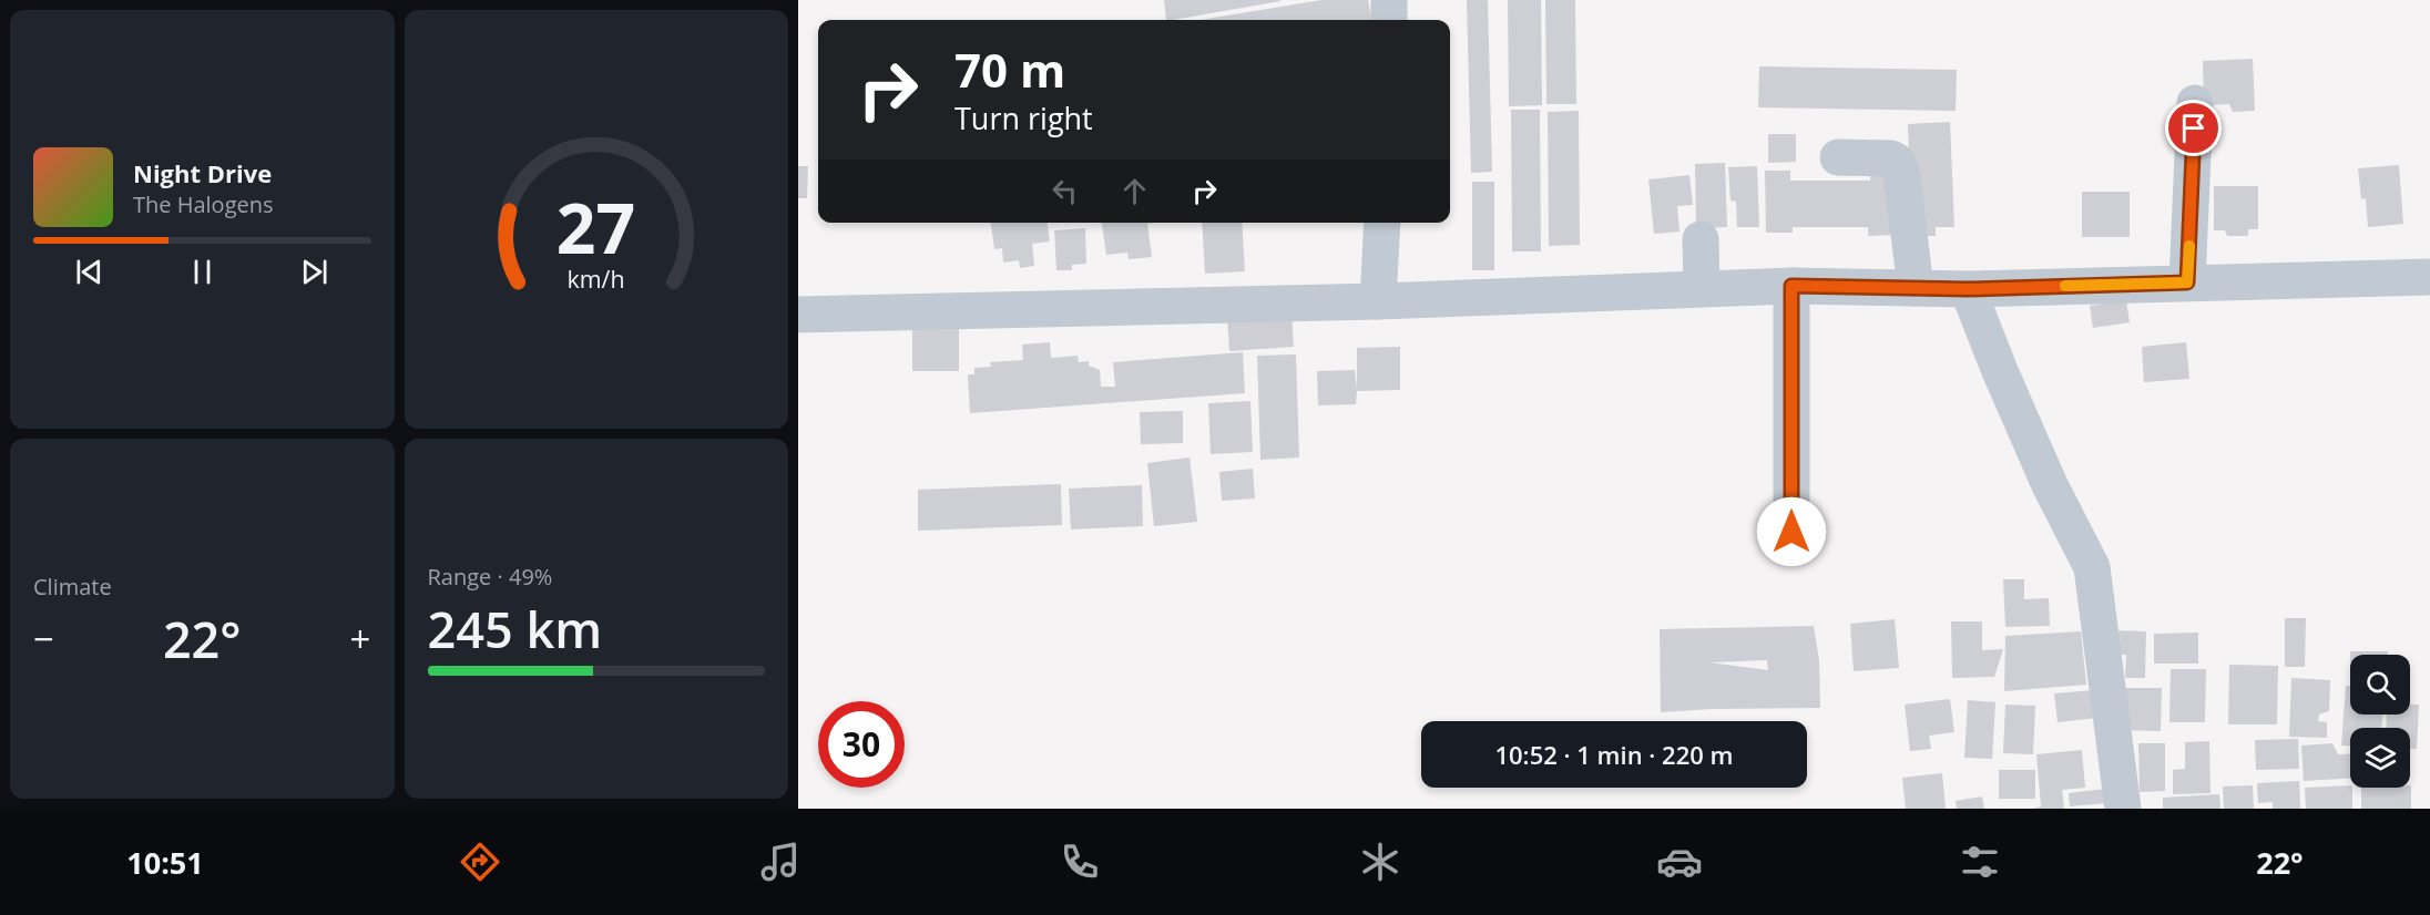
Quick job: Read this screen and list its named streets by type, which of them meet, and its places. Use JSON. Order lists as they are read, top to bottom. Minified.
{"page":{"turn":["70 m","Turn right"],"song":["Night Drive","The Halogens"],"tile":["Climate",["Range · 49%","245 km"]],"heat":["−","22°","+"],"limit":"30","trip":"10:52 · 1 min · 220 m","tabs":["10:51","22°"],"gauge":["27","km/h"]}}
